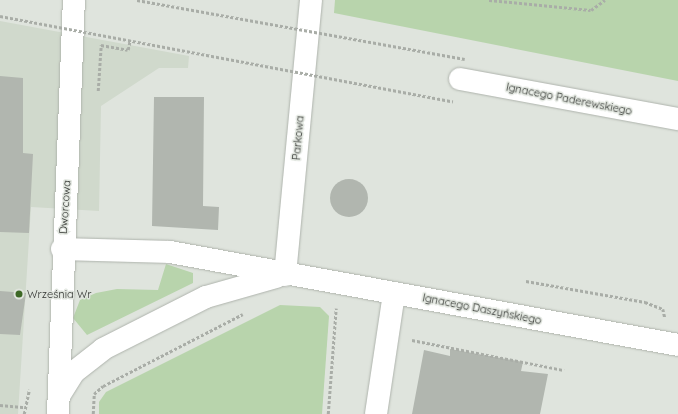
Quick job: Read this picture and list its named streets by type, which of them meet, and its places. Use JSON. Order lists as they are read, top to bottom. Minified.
{"streets":{"street":["Ignacego Paderewskiego","Parkowa","Dworcowa","Ignacego Daszyńskiego"]},"crossings":[["Parkowa","Ignacego Daszyńskiego"],["Dworcowa","Ignacego Daszyńskiego"]],"places":["Września Wr"]}
